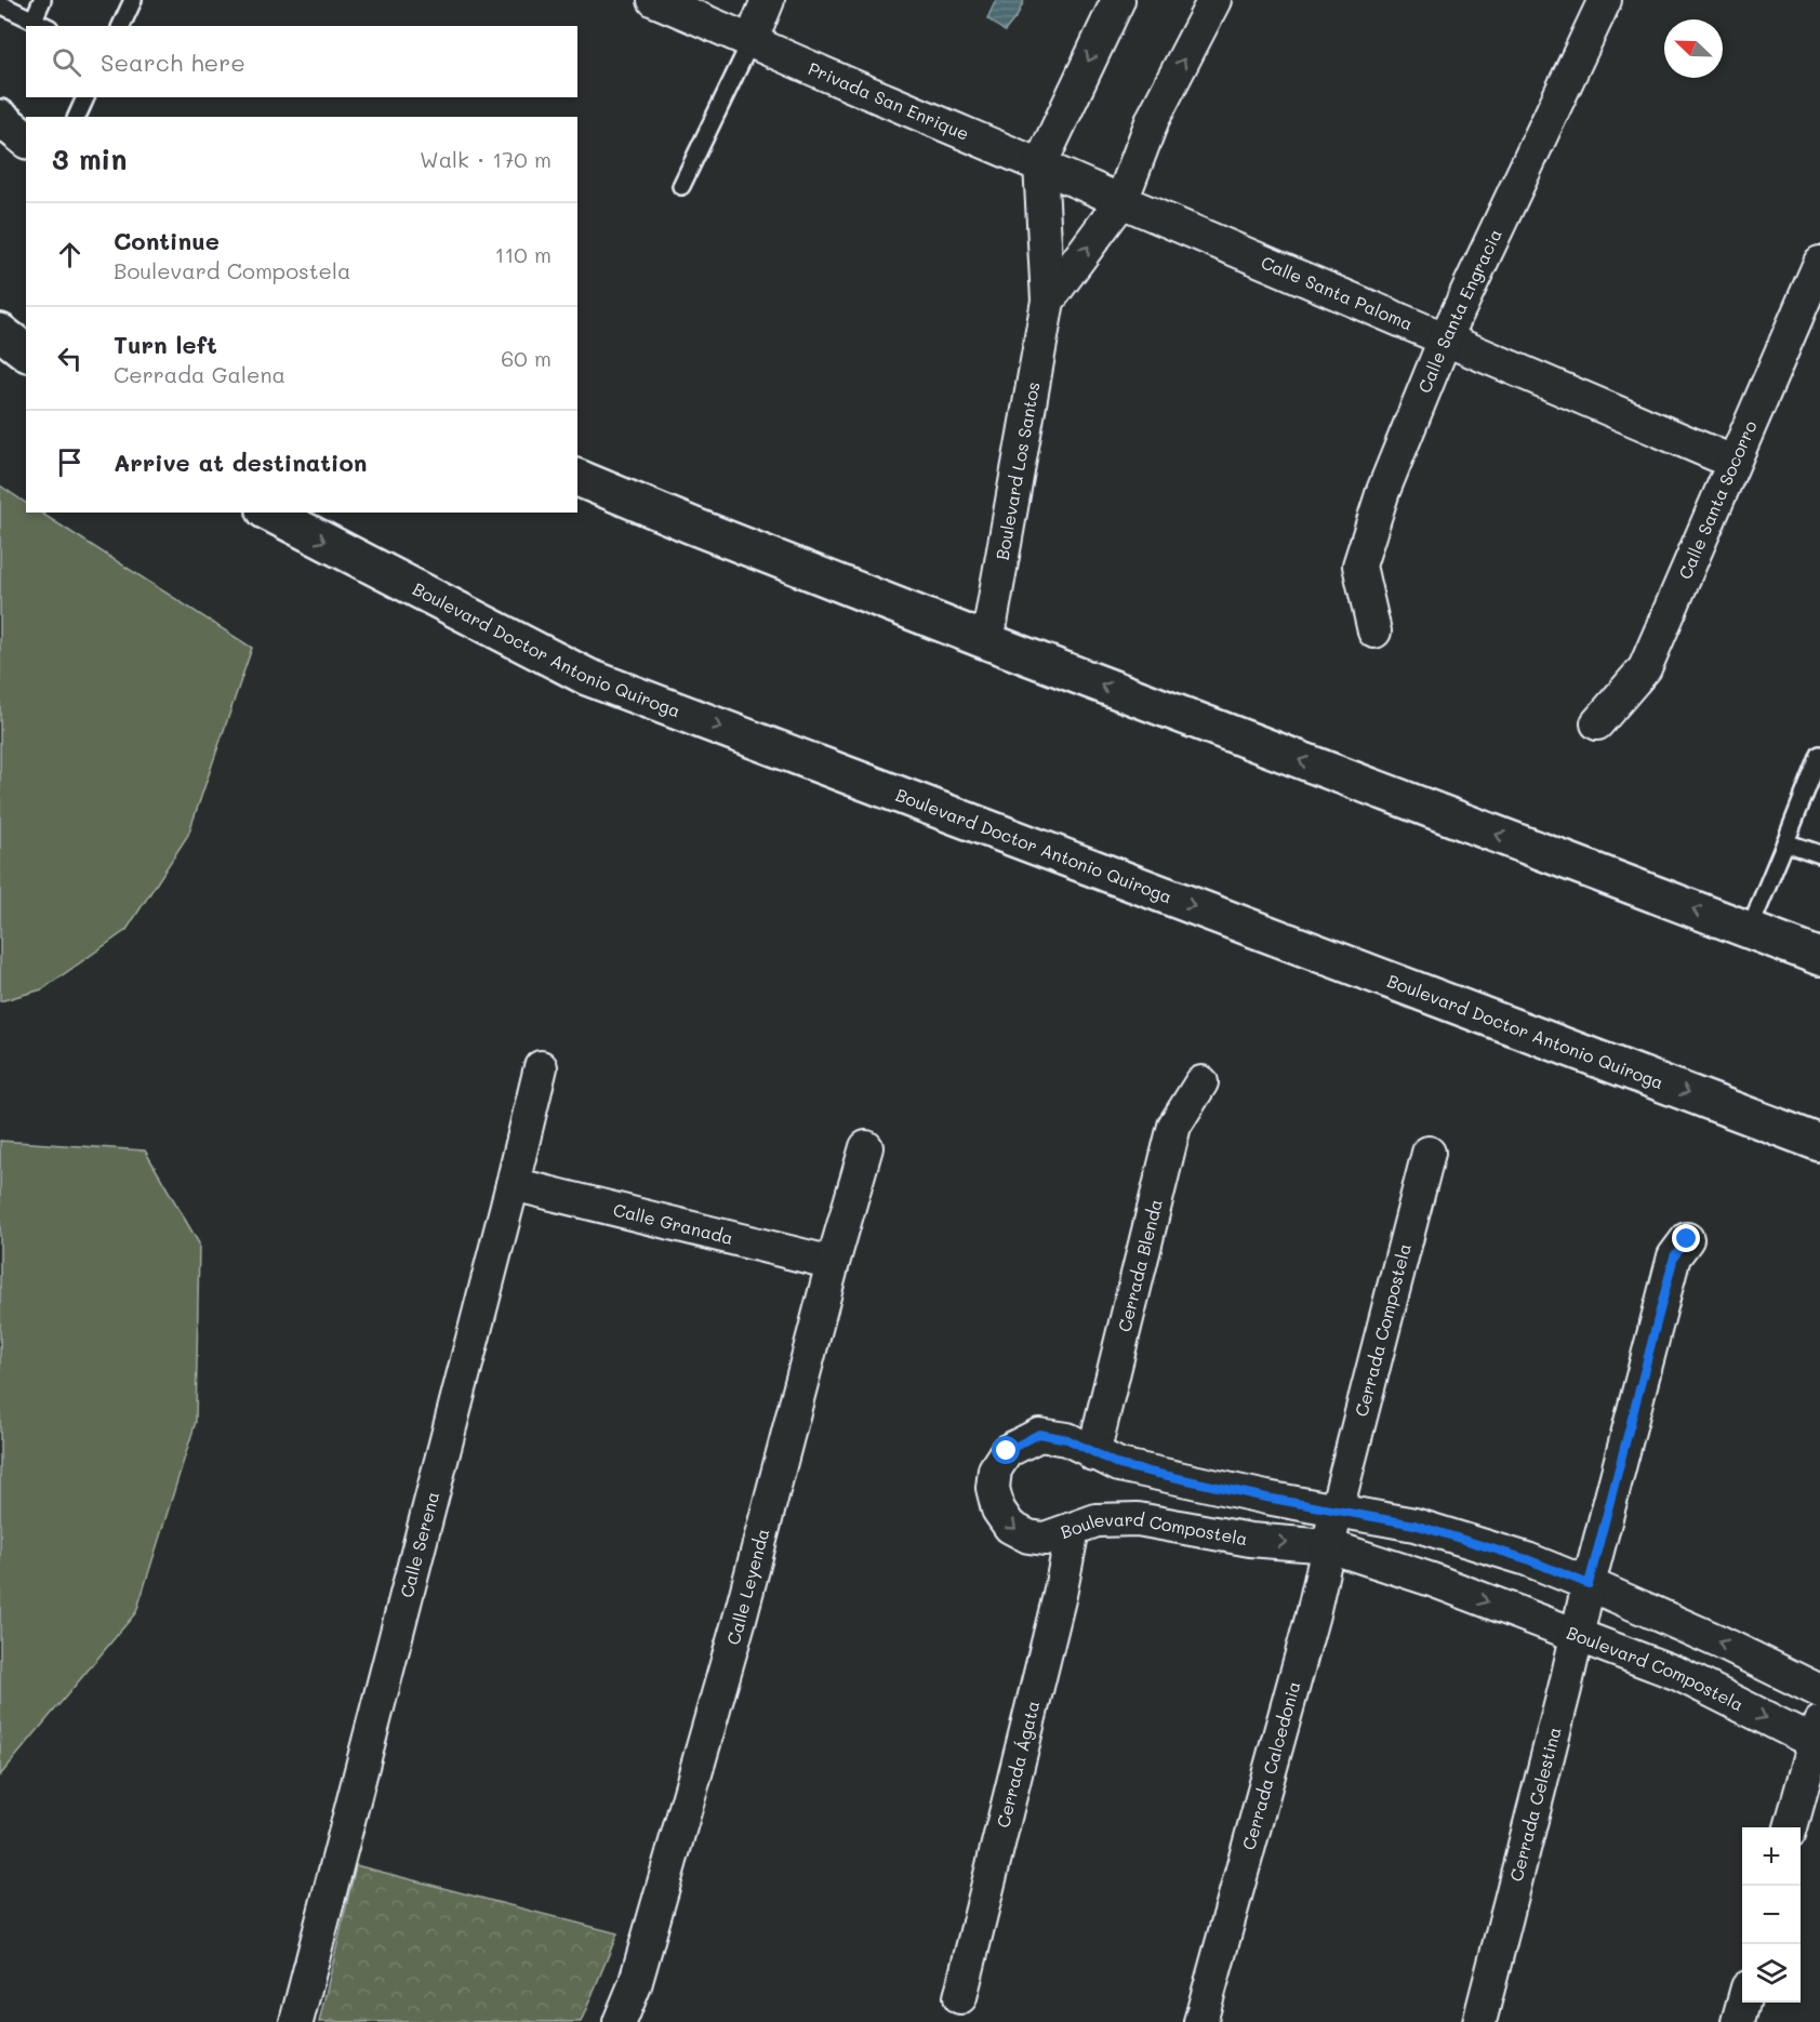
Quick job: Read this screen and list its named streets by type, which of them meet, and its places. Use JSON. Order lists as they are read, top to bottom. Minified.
{"streets":{"main road":["Boulevard Doctor Antonio Quiroga"],"street":["Privada San Enrique","Calle Santa Paloma","Calle Santa Engracia","Boulevard Los Santos","Calle Santa Socorro","Calle Granada","Cerrada Blenda","Cerrada Compostela","Boulevard Compostela","Calle Serena","Calle Leyenda","Cerrada Ágata","Cerrada Calcedonia","Cerrada Celestina"]},"crossings":[["Privada San Enrique","Calle Santa Paloma"],["Privada San Enrique","Boulevard Los Santos"],["Calle Santa Paloma","Calle Santa Engracia"],["Calle Santa Paloma","Boulevard Los Santos"],["Calle Santa Paloma","Calle Santa Socorro"],["Calle Granada","Calle Serena"],["Calle Granada","Calle Leyenda"],["Cerrada Blenda","Boulevard Compostela"],["Cerrada Compostela","Boulevard Compostela"],["Cerrada Compostela","Cerrada Calcedonia"],["Boulevard Compostela","Cerrada Ágata"],["Boulevard Compostela","Cerrada Calcedonia"],["Boulevard Compostela","Cerrada Celestina"]],"north":"top left","page":{"search":"Search here","heading":["3 min","Walk · 170 m"],"list":[["Continue","Boulevard Compostela","110 m"],["Turn left","Cerrada Galena","60 m"],"Arrive at destination"],"map_buttons":["+","−"]}}
